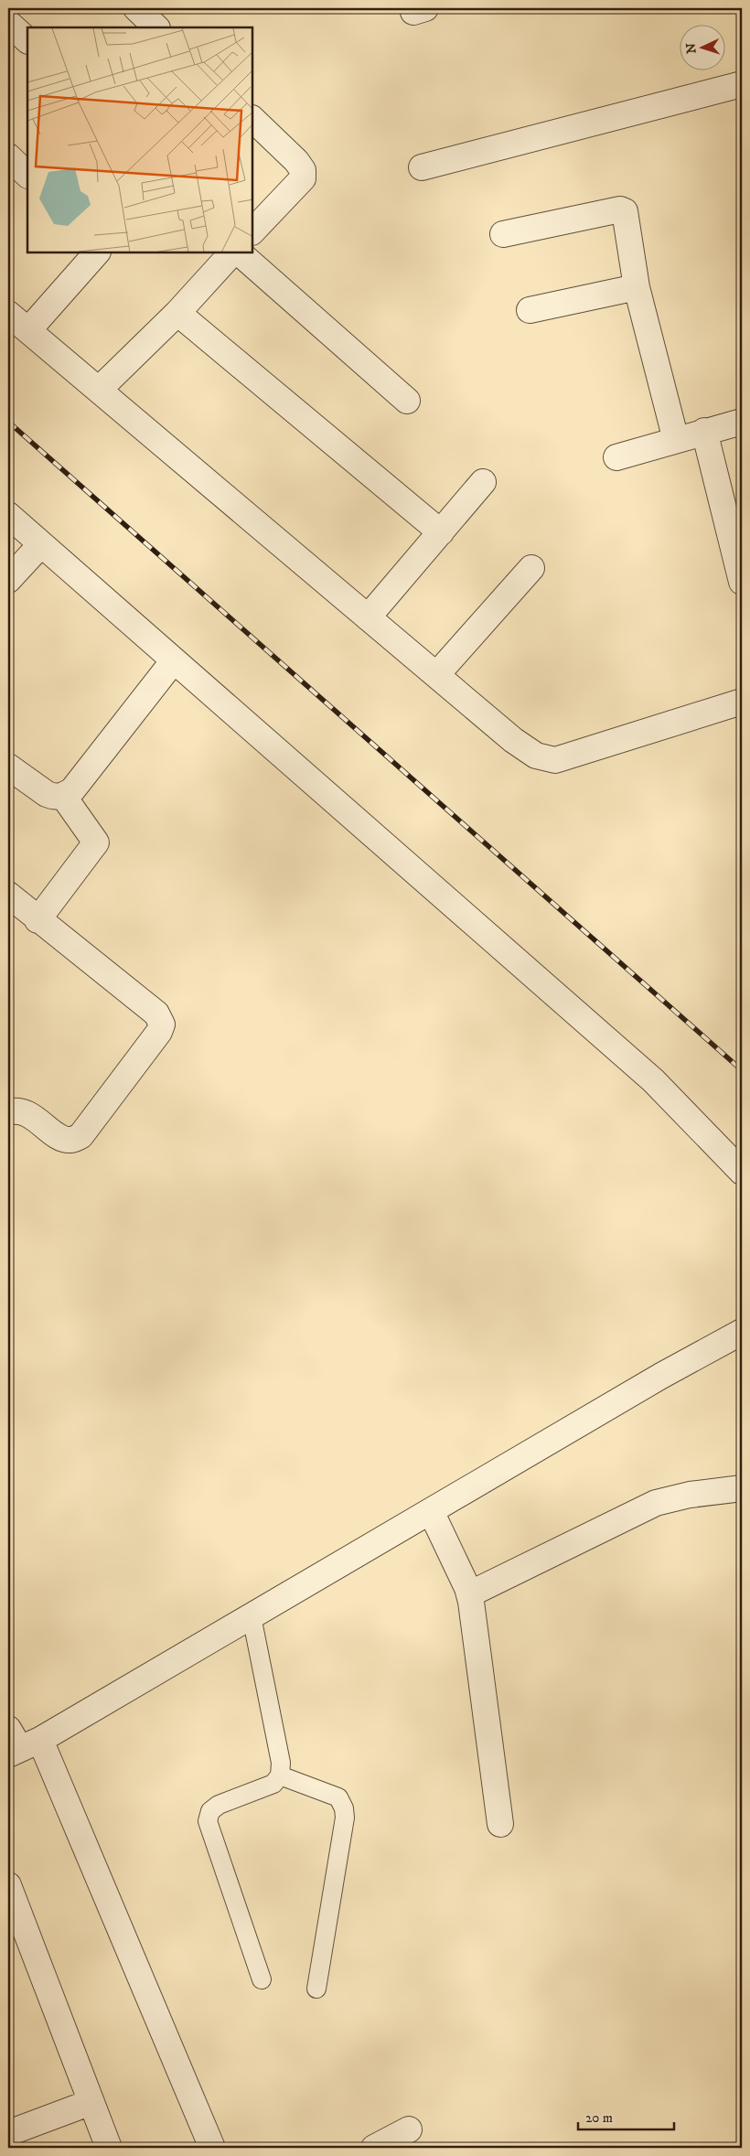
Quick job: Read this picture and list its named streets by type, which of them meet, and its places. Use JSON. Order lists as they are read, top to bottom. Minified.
{"scale_bar":"20 m","north":"left"}
